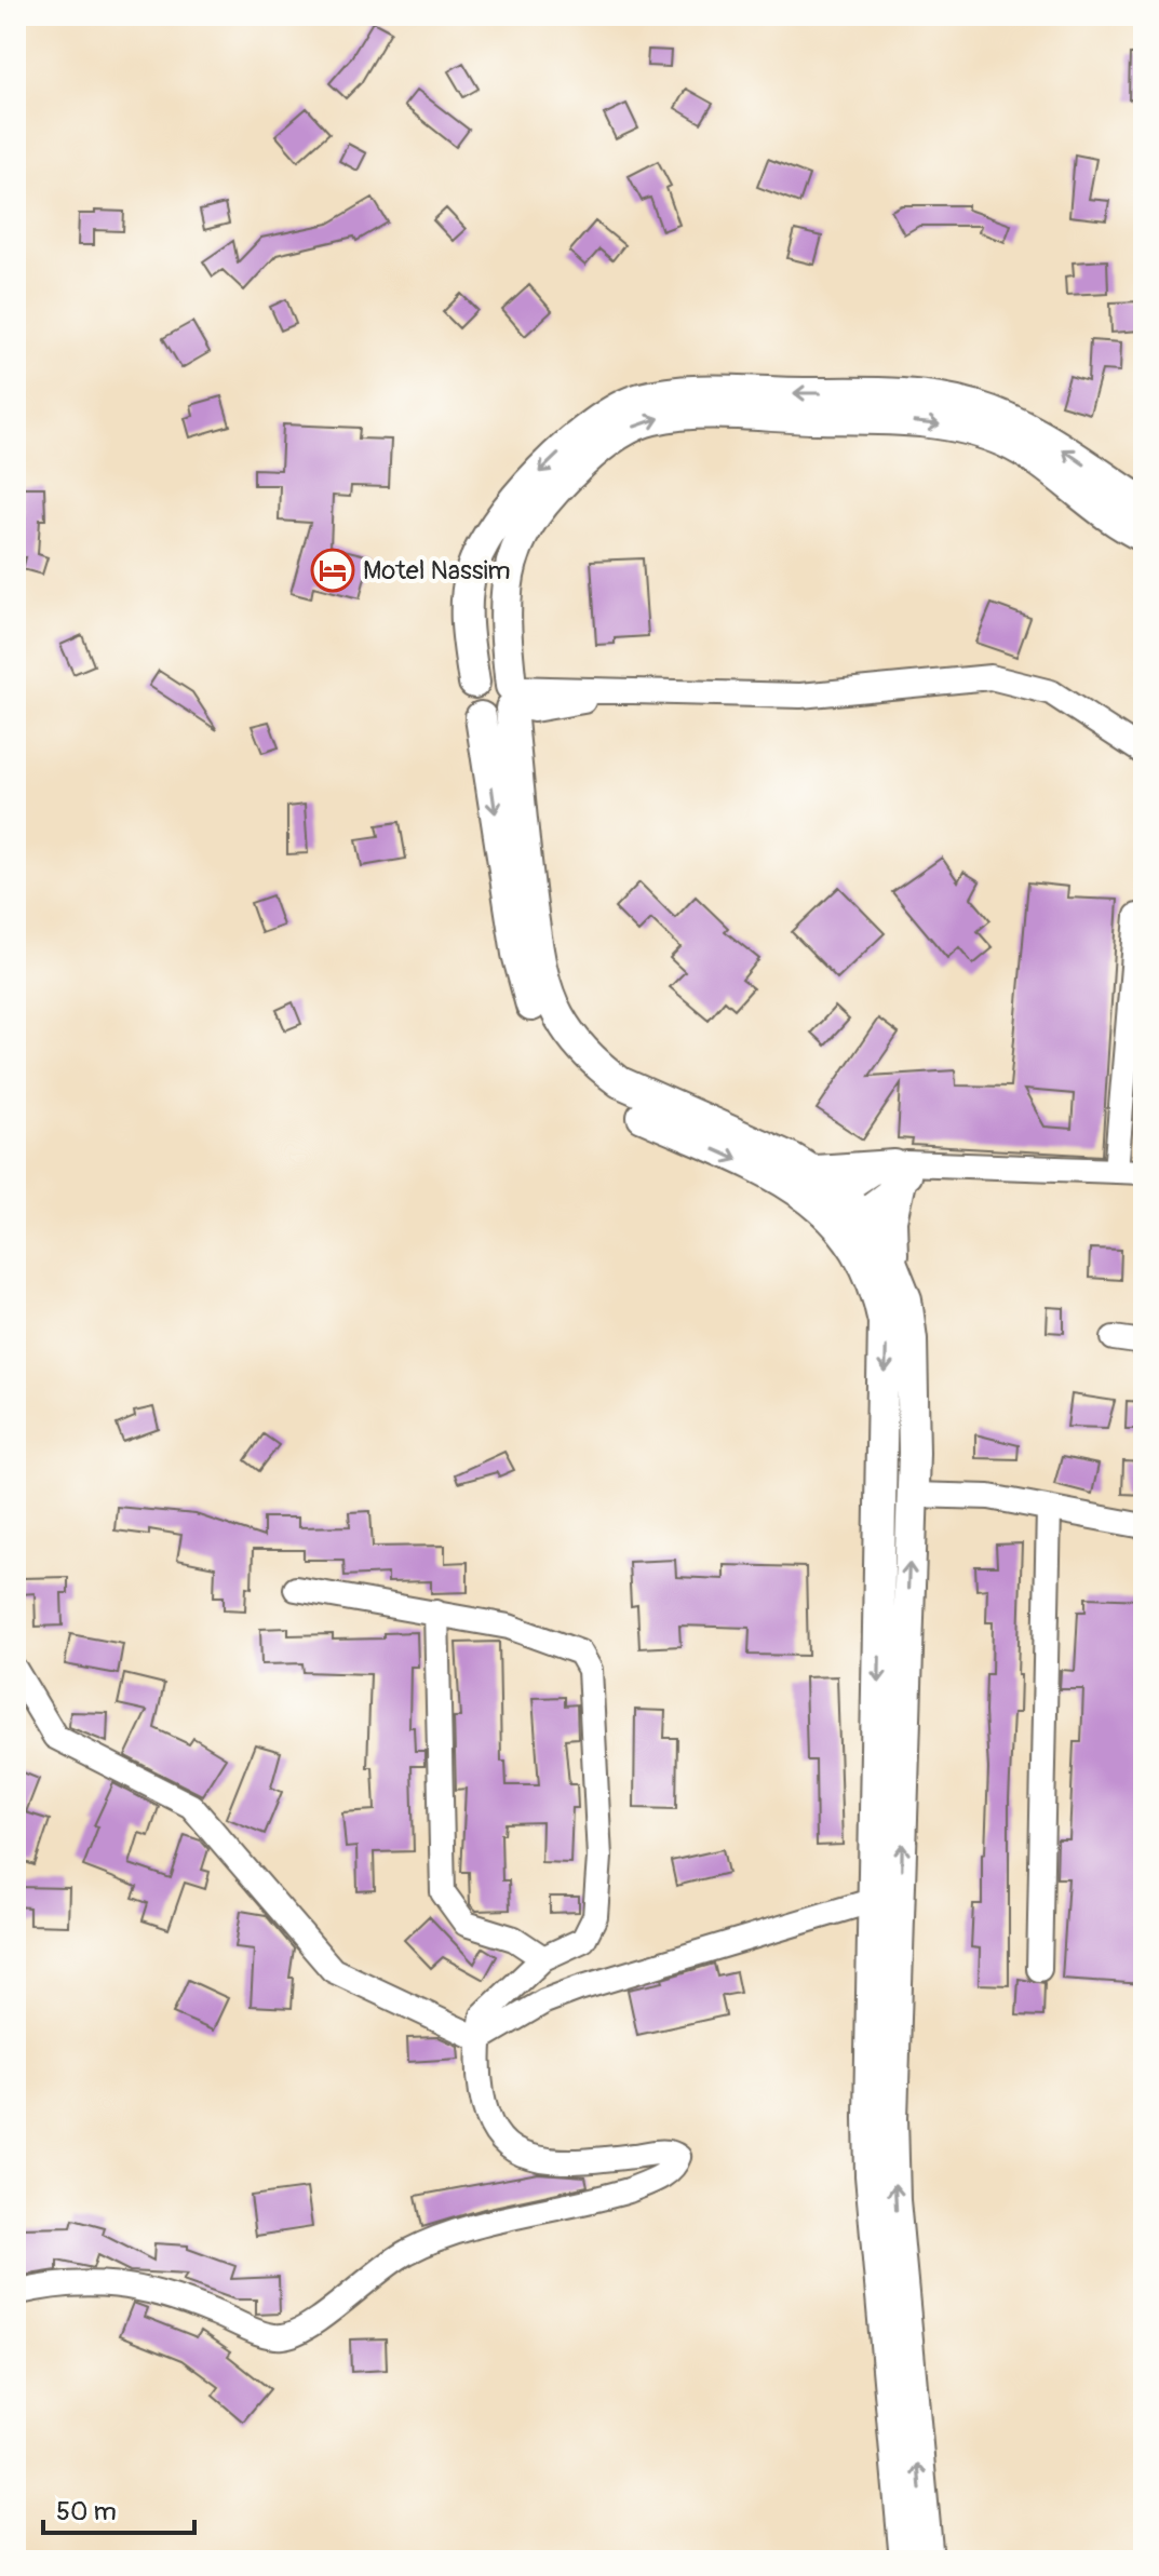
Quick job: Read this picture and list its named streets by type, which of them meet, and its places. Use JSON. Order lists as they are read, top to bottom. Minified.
{"places":{"hotel":["Motel Nassim"]},"scale_bar":"50 m"}
